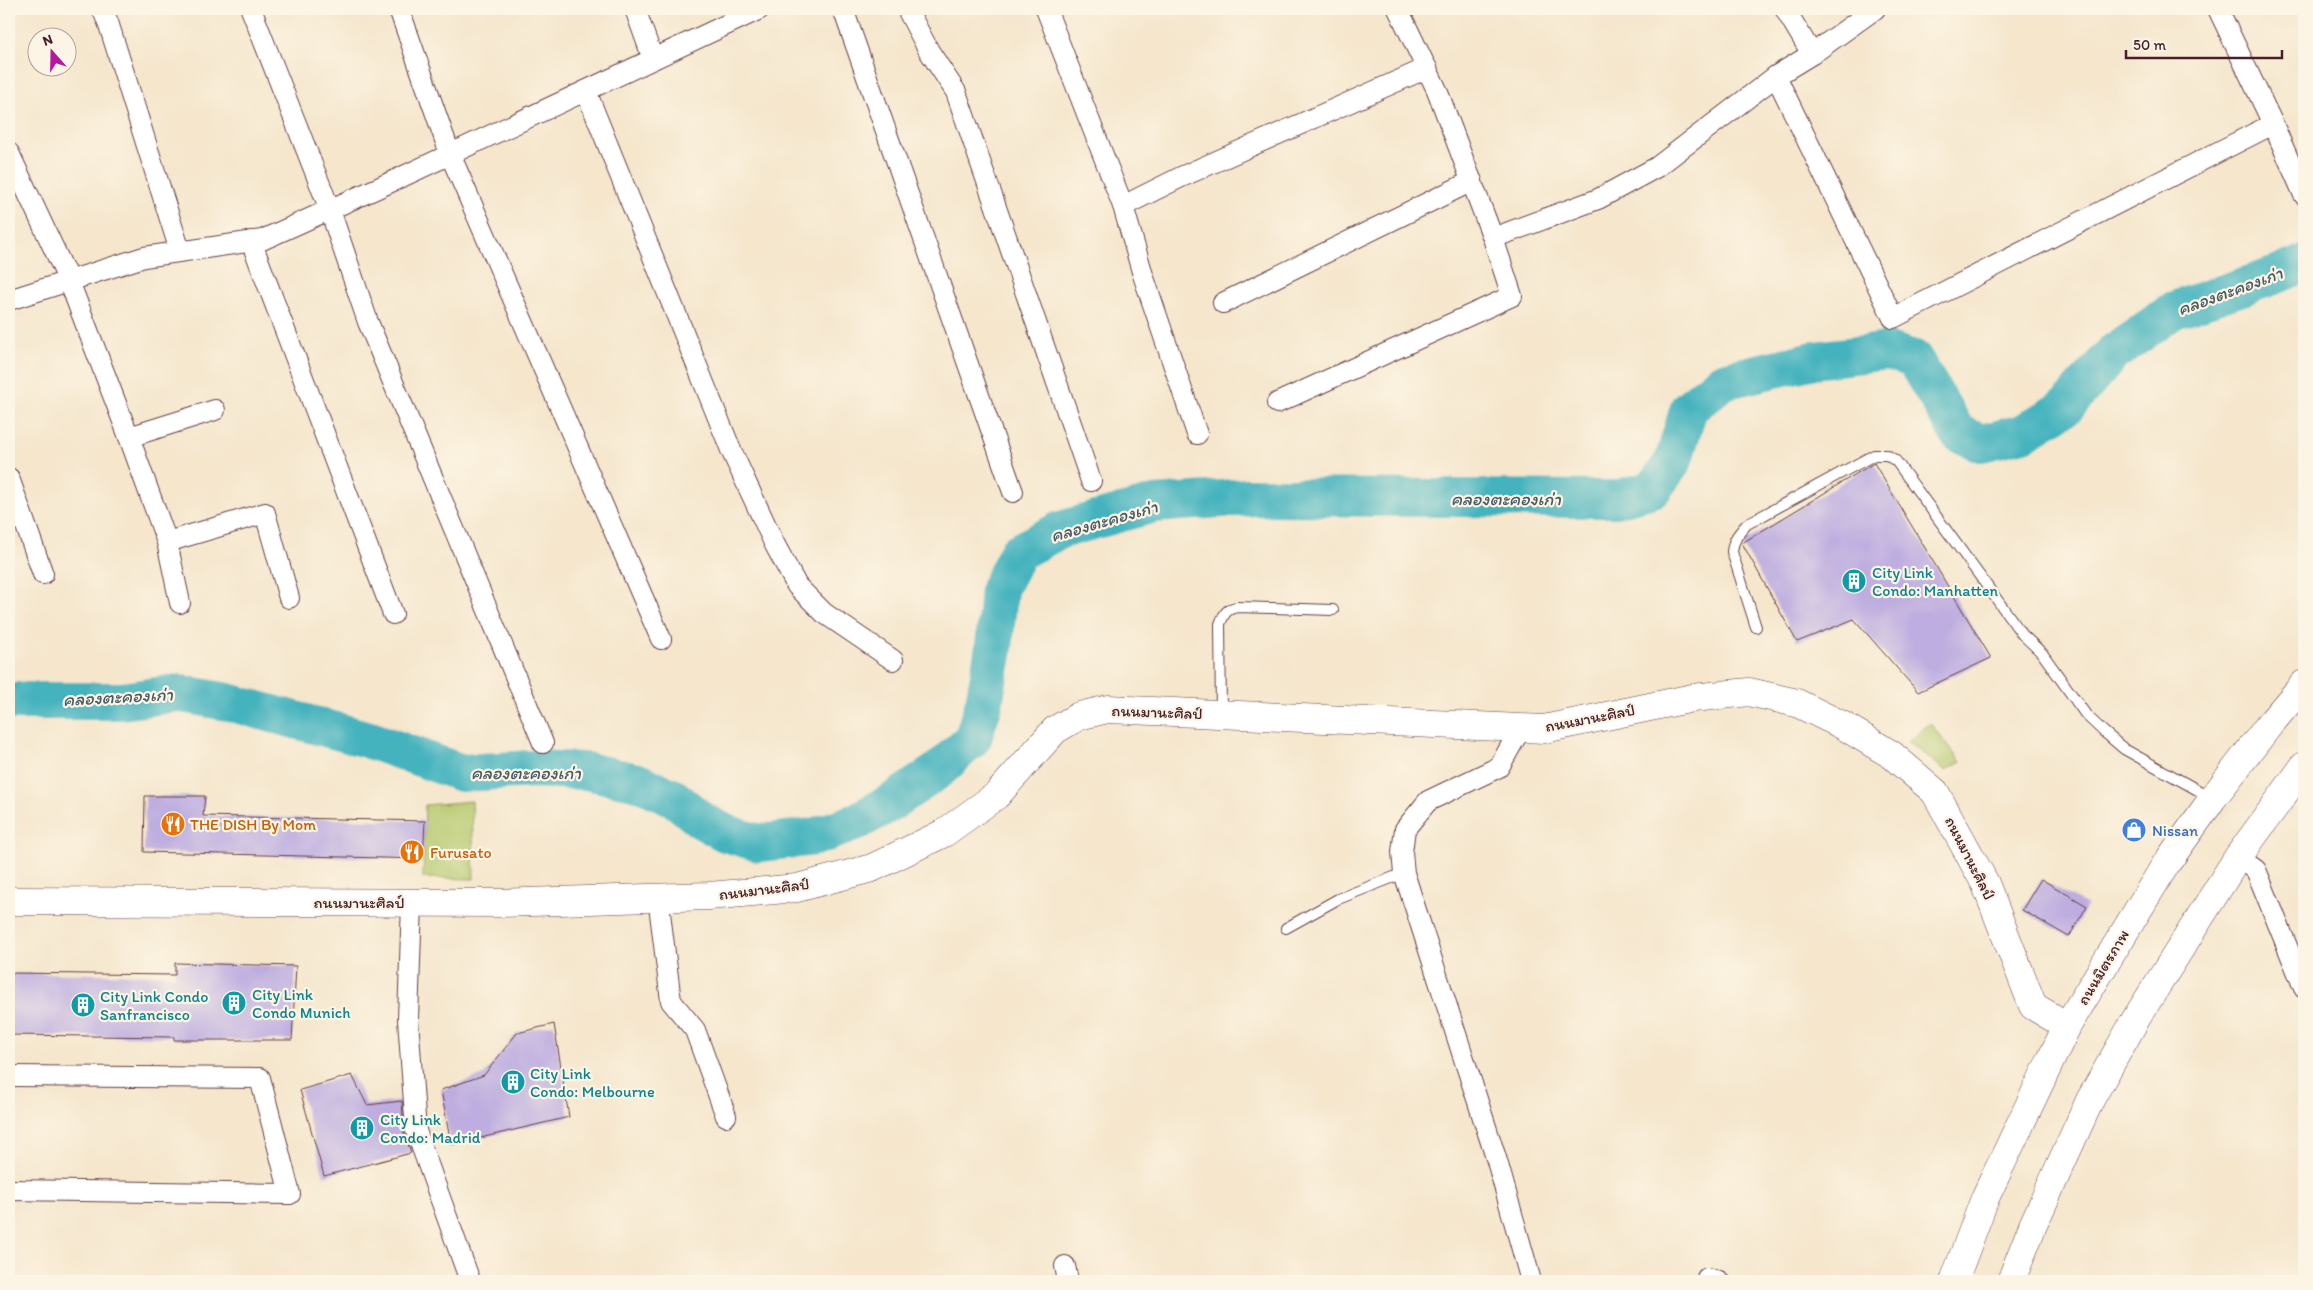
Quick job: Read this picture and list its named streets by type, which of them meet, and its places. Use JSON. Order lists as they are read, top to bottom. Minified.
{"streets":{"main road":["ถนนมานะศิลป์","ถนนมิตรภาพ"]},"crossings":[["ถนนมานะศิลป์","ถนนมิตรภาพ"]],"water":["คลองตะคองเก่า"],"places":{"building":["City Link Condo: Manhatten","City Link Condo Munich","City Link Condo Sanfrancisco","City Link Condo: Melbourne","City Link Condo: Madrid"],"restaurant":["THE DISH By Mom","Furusato"],"shop":["Nissan"]},"scale_bar":"50 m","north":"top"}
